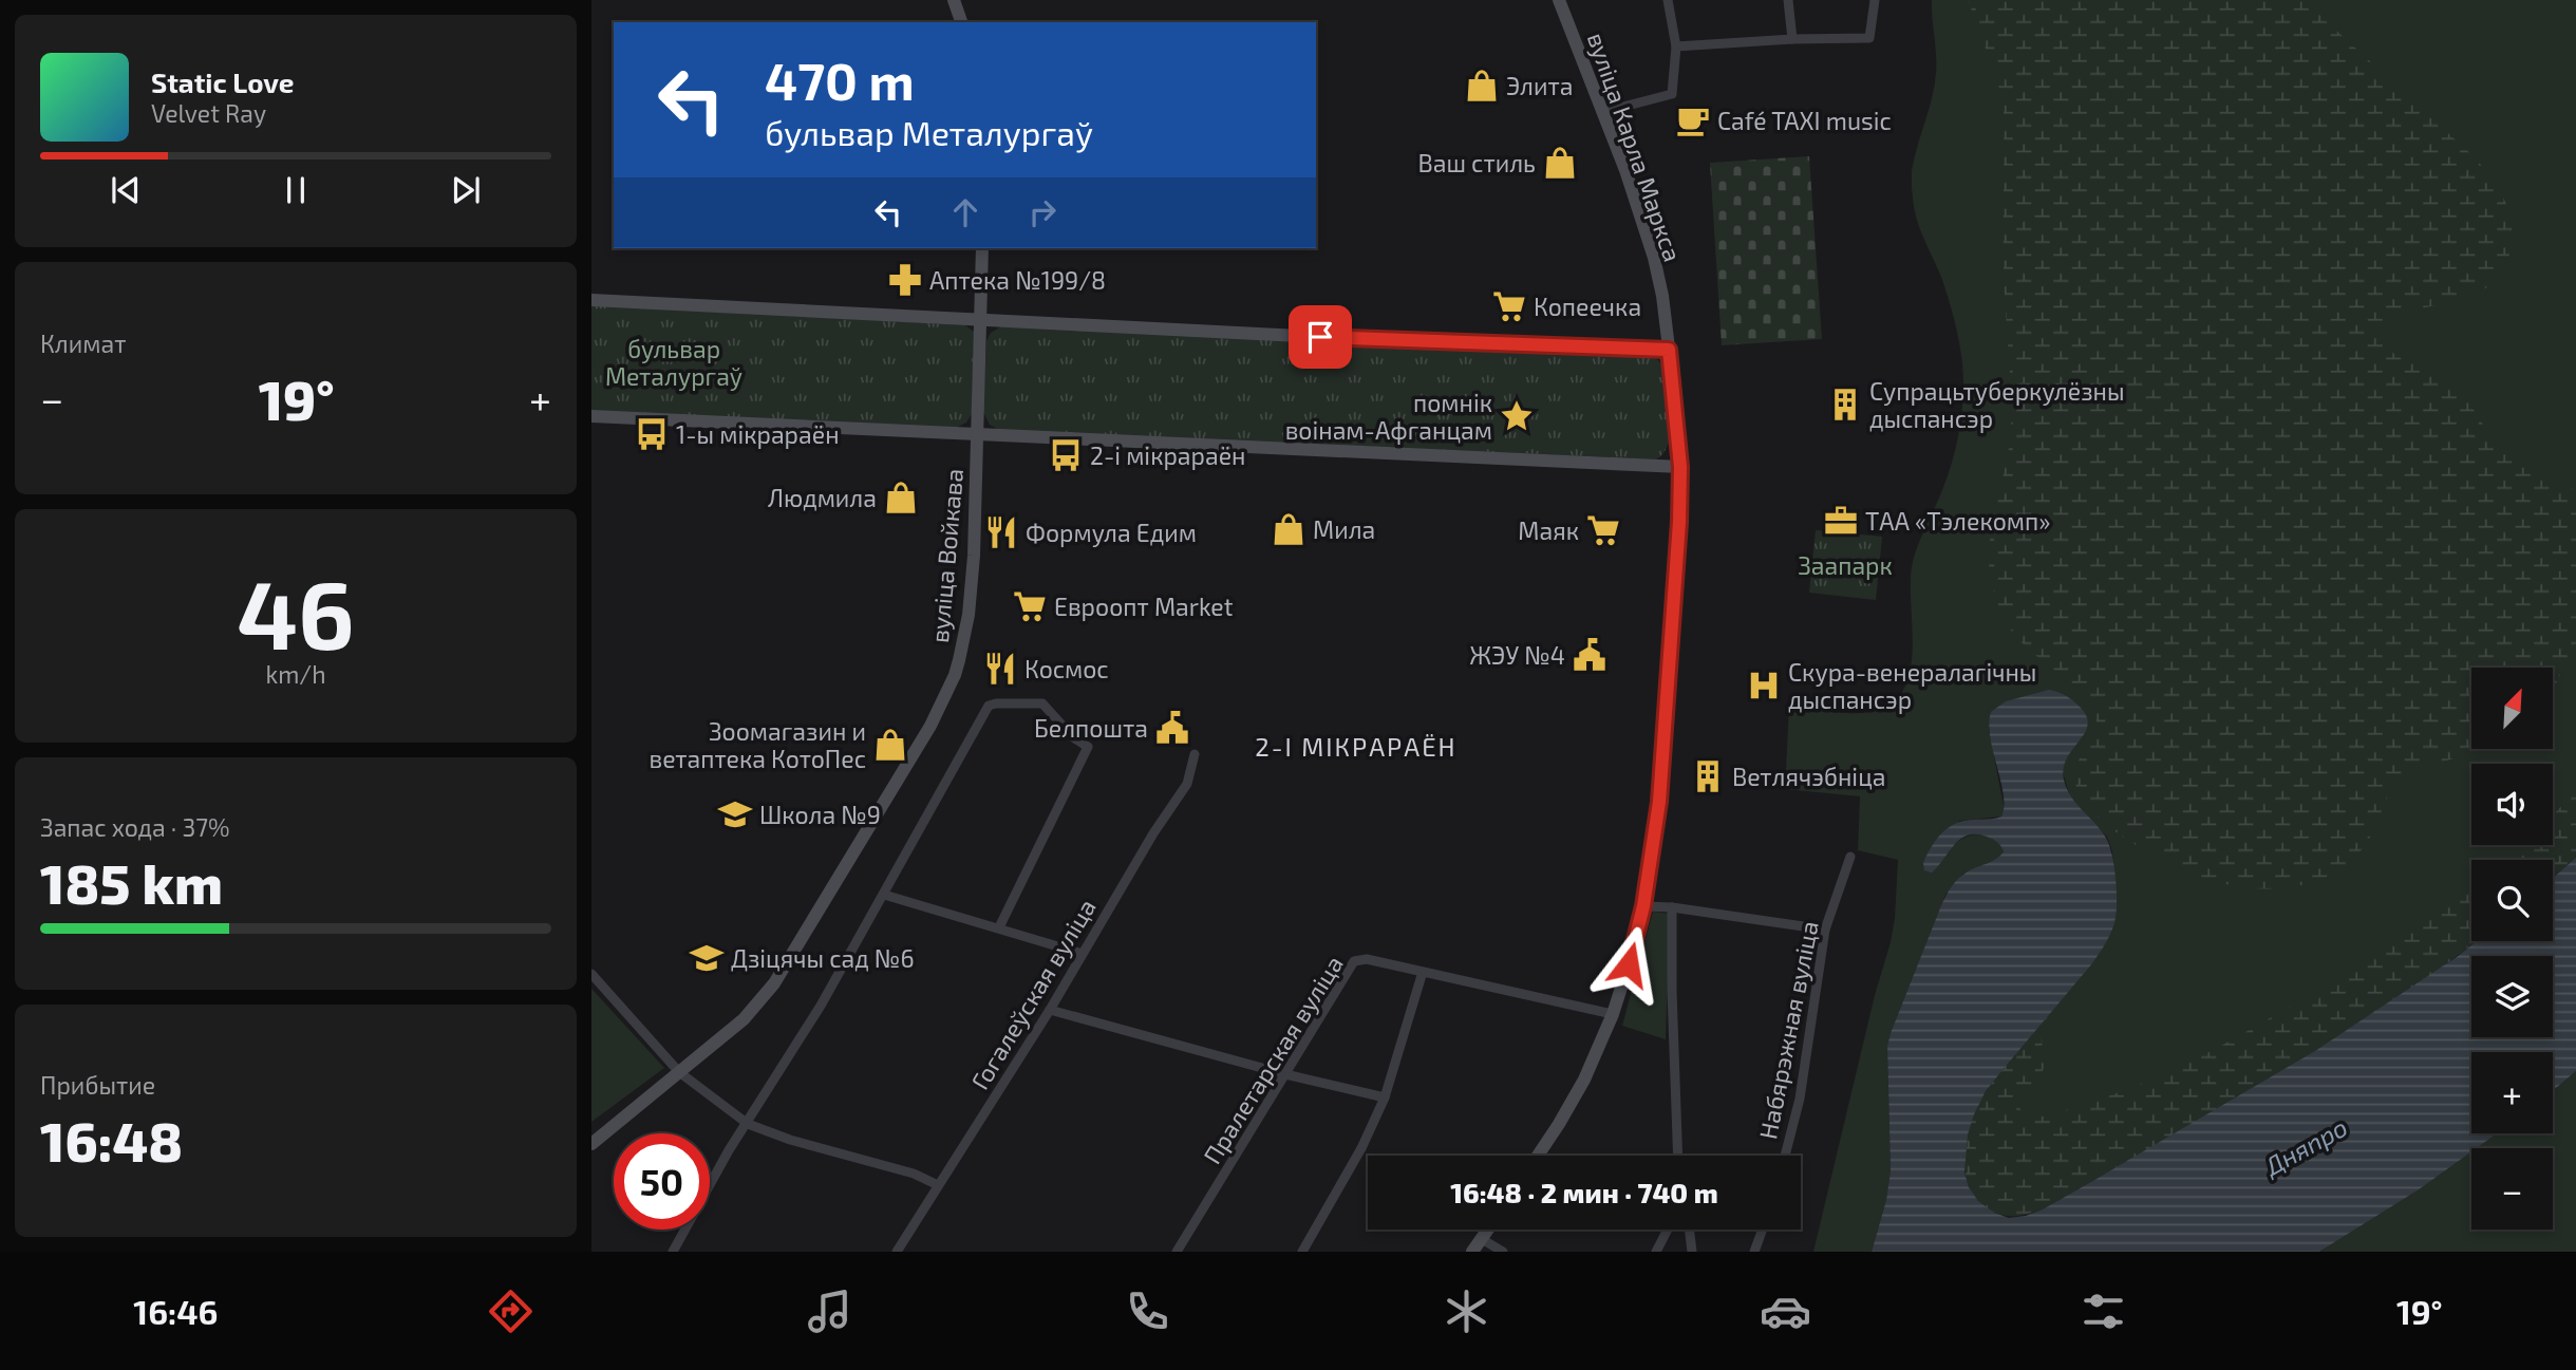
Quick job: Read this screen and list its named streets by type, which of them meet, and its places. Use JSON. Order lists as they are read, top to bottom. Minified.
{"streets":{"main road":["вуліца Карла Маркса","вуліца Войкава"],"street":["Гогалеўская вуліца","Набярэжная вуліца","Пралетарская вуліца"]},"crossings":[["вуліца Карла Маркса","Пралетарская вуліца"]],"districts":["2-І МІКРАРАЁН"],"water":["Дняпро"],"parks":["бульвар Металургаў","Заапарк"],"places":{"shop":["Элита","Ваш стиль","Людмила","Мила","Зоомагазин и ветаптека КотоПес"],"cafe":["Café TAXI music"],"pharmacy":["Аптека №199/8"],"supermarket":["Копеечка","Маяк","Евроопт Market"],"building":["Супрацьтуберкулёзны дыспансэр","Ветлячэбніца"],"place":["помнік воінам-Афганцам"],"bus stop":["1-ы мікрараён","2-і мікрараён"],"office":["ТАА «Тэлекомп»"],"restaurant":["Формула Едим","Космос"],"public building":["ЖЭУ №4","Белпошта"],"hospital":["Скура-венералагічны дыспансэр"],"school or university":["Школа №9","Дзіцячы сад №6"]},"north":"top right","page":{"turn":["470 m","бульвар Металургаў"],"song":["Static Love","Velvet Ray"],"tile":["Климат",["46","km/h"],["Запас хода · 37%","185 km"],["Прибытие","16:48"]],"heat":["−","19°","+"],"map_buttons":["+","−"],"limit":"50","trip":"16:48 · 2 мин · 740 m","tabs":["16:46","19°"]}}
